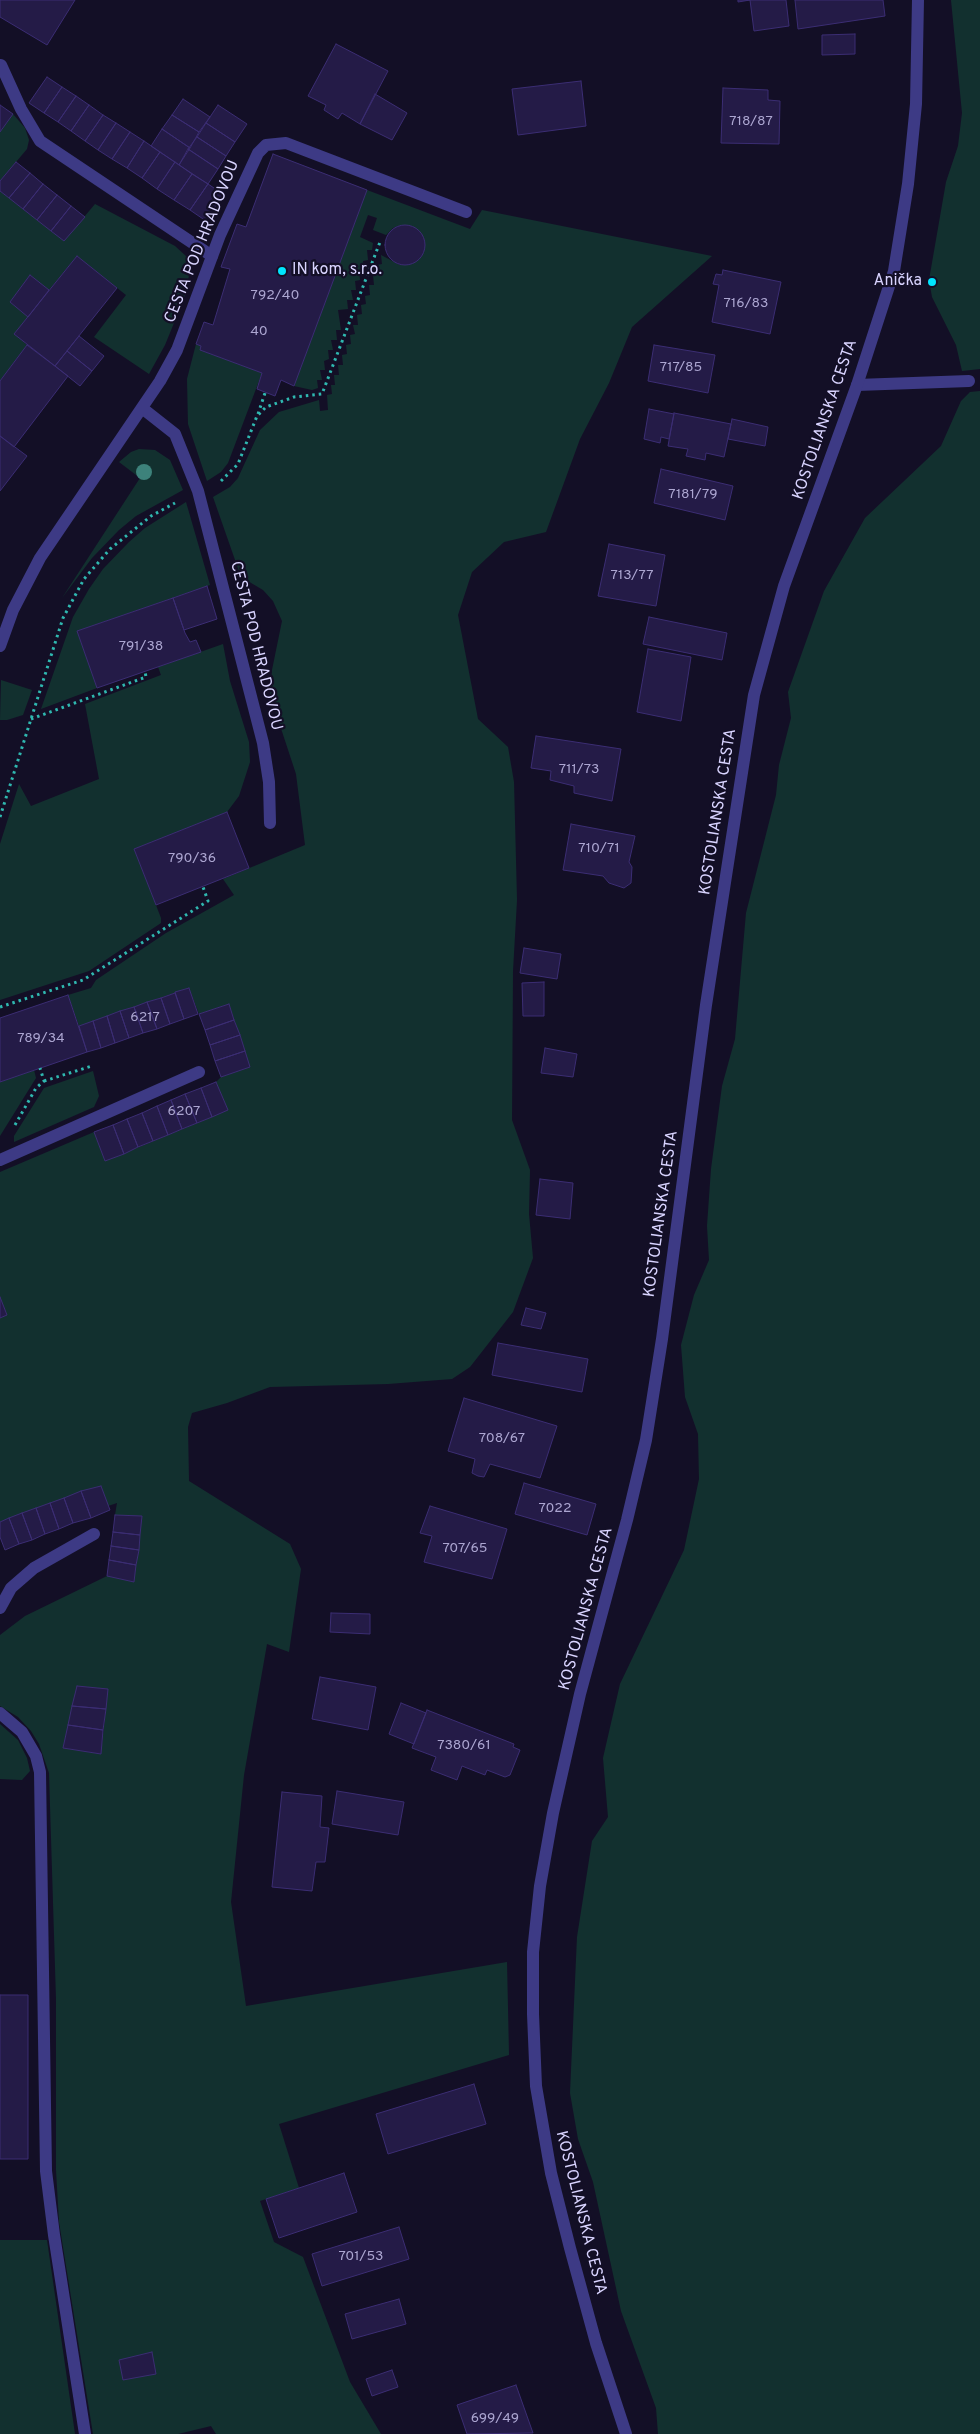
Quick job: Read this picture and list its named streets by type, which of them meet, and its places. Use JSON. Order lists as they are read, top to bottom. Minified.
{"streets":{"street":["CESTA POD HRADOVOU","KOSTOLIANSKA CESTA"]},"places":["IN kom, s.r.o.","Anička"],"house_numbers":["718/87","792/40","716/83","40","717/85","7181/79","713/77","791/38","711/73","710/71","790/36","6217","789/34","6207","708/67","7022","707/65","7380/61","701/53","699/49"]}
